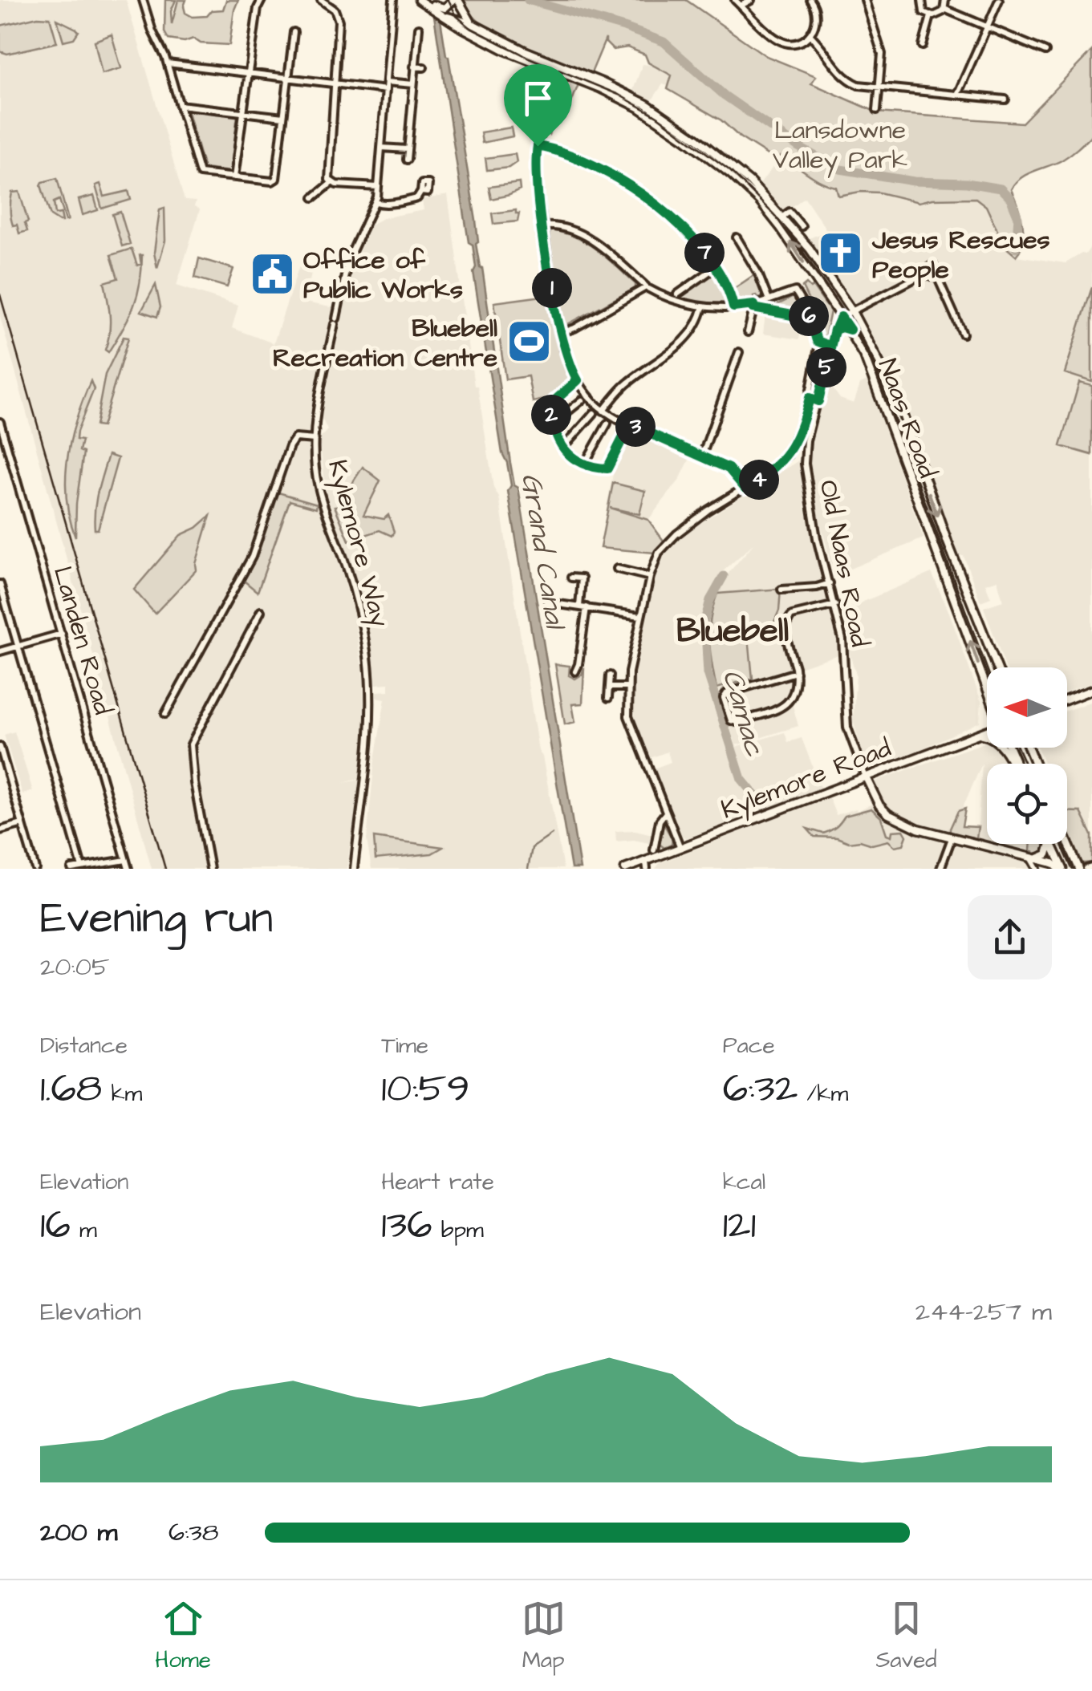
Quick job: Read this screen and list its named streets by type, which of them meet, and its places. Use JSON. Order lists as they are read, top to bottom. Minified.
{"streets":{"main road":["Naas Road","Old Naas Road","Kylemore Road"],"street":["Kylemore Way","Landen Road"]},"crossings":[["Naas Road","Old Naas Road"],["Old Naas Road","Kylemore Road"]],"districts":["Bluebell"],"water":["Grand Canal","Camac"],"parks":["Lansdowne Valley Park"],"places":{"church":["Jesus Rescues People"],"public building":["Office of Public Works"],"sports":["Bluebell Recreation Centre"]},"north":"left","page":{"pins":["7","1","6","5","2","3","4"],"heading":["Evening run","20:05"],"stats":[["Distance","1.68 km"],["Time","10:59"],["Pace","6:32 /km"],["Elevation","16 m"],["Heart rate","136 bpm"],["kcal","121"]],"chart":["Elevation","244–257 m"],"list":[{"name":"200 m","note":"6:38"}],"tabs":["Home","Map","Saved"]}}
